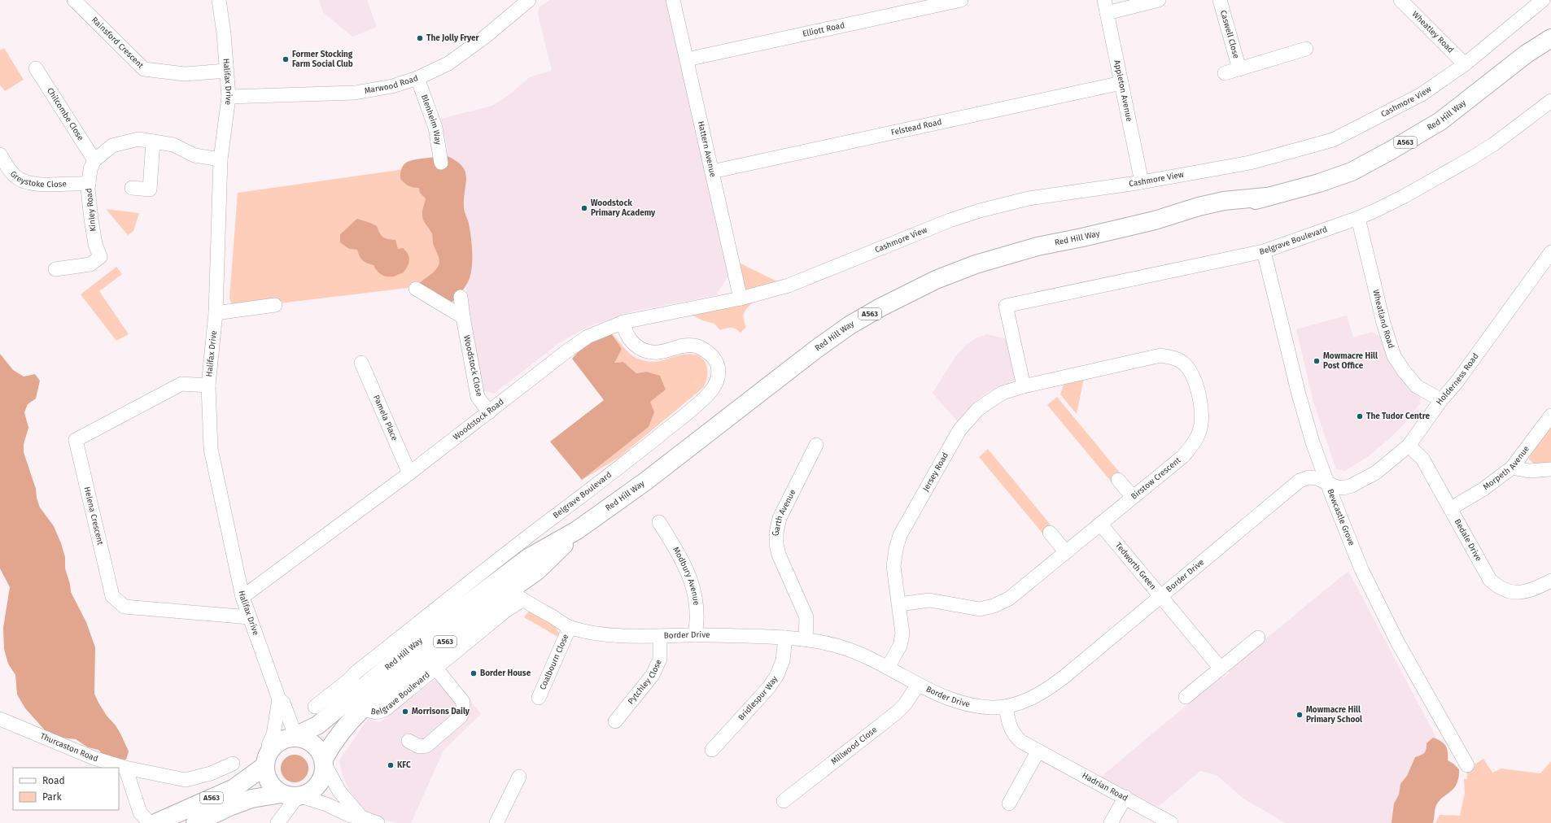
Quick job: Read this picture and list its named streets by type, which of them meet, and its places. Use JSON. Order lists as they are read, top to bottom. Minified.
{"streets":{"highway":["Red Hill Way","A563"],"street":["Elliott Road","Wheatley Road","Caswell Close","Rainsford Crescent","Halifax Drive","Marwood Road","Appleton Avenue","Cashmore View","Chilcombe Close","Blenheim Way","Felstead Road","Hattern Avenue","Greystoke Close","Kinley Road","Belgrave Boulevard","Wheatland Road","Woodstock Close","Holderness Road","Pamela Place","Woodstock Road","Morpeth Avenue","Jersey Road","Birstow Crescent","Garth Avenue","Helena Crescent","Bewcastle Grove","Bedale Drive","Tedworth Green","Border Drive","Modbury Avenue","Coalbourn Close","Pytchley Close","Bridlespur Way","Millwood Close","Thurcaston Road","Hadrian Road"]},"crossings":[["Elliott Road","Hattern Avenue"],["Wheatley Road","Cashmore View"],["Rainsford Crescent","Halifax Drive"],["Halifax Drive","Marwood Road"],["Halifax Drive","Red Hill Way"],["Halifax Drive","A563"],["Halifax Drive","Woodstock Road"],["Halifax Drive","Helena Crescent"],["Marwood Road","Blenheim Way"],["Appleton Avenue","Cashmore View"],["Appleton Avenue","Felstead Road"],["Cashmore View","Hattern Avenue"],["Cashmore View","Woodstock Road"],["Chilcombe Close","Kinley Road"],["Red Hill Way","A563"],["Red Hill Way","Belgrave Boulevard"],["Red Hill Way","Border Drive"],["Felstead Road","Hattern Avenue"],["Hattern Avenue","Woodstock Road"],["Greystoke Close","Kinley Road"],["Belgrave Boulevard","Wheatland Road"],["Belgrave Boulevard","Woodstock Road"],["Belgrave Boulevard","Jersey Road"],["Belgrave Boulevard","Birstow Crescent"],["Belgrave Boulevard","Bewcastle Grove"],["Belgrave Boulevard","Border Drive"],["Wheatland Road","Holderness Road"],["Woodstock Close","Woodstock Road"],["Holderness Road","Bewcastle Grove"],["Holderness Road","Bedale Drive"],["Holderness Road","Border Drive"],["Pamela Place","Woodstock Road"],["Morpeth Avenue","Bedale Drive"],["Jersey Road","Birstow Crescent"],["Jersey Road","Border Drive"],["Birstow Crescent","Tedworth Green"],["Garth Avenue","Border Drive"],["Bewcastle Grove","Border Drive"],["Tedworth Green","Border Drive"],["Border Drive","Modbury Avenue"],["Border Drive","Coalbourn Close"],["Border Drive","Pytchley Close"],["Border Drive","Bridlespur Way"],["Border Drive","Millwood Close"],["Border Drive","Hadrian Road"]],"places":["The Jolly Fryer","Former Stocking Farm Social Club","Woodstock Primary Academy","Mowmacre Hill Post Office","The Tudor Centre","Border House","Morrisons Daily","Mowmacre Hill Primary School","KFC"],"legend":["Road","Park"]}
